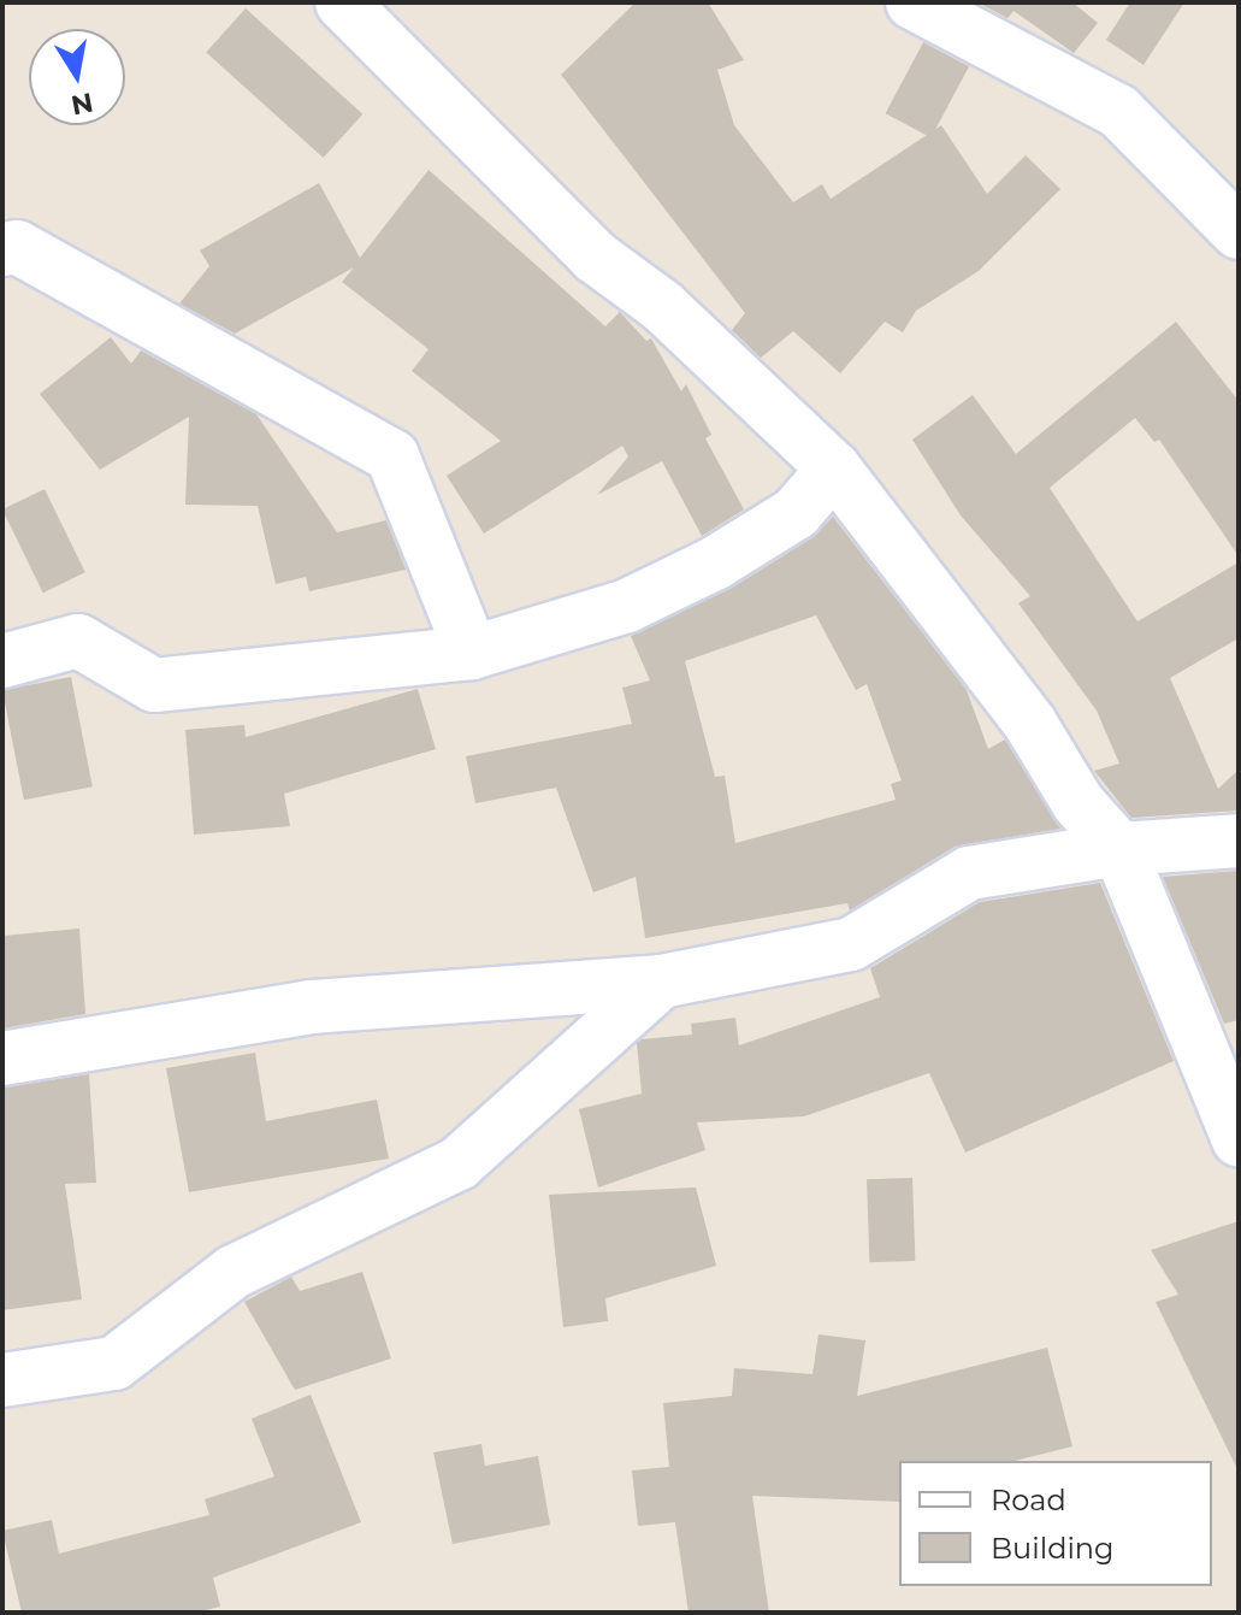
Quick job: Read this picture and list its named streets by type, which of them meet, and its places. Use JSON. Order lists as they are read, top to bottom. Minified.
{"legend":["Road","Building"],"north":"bottom"}
